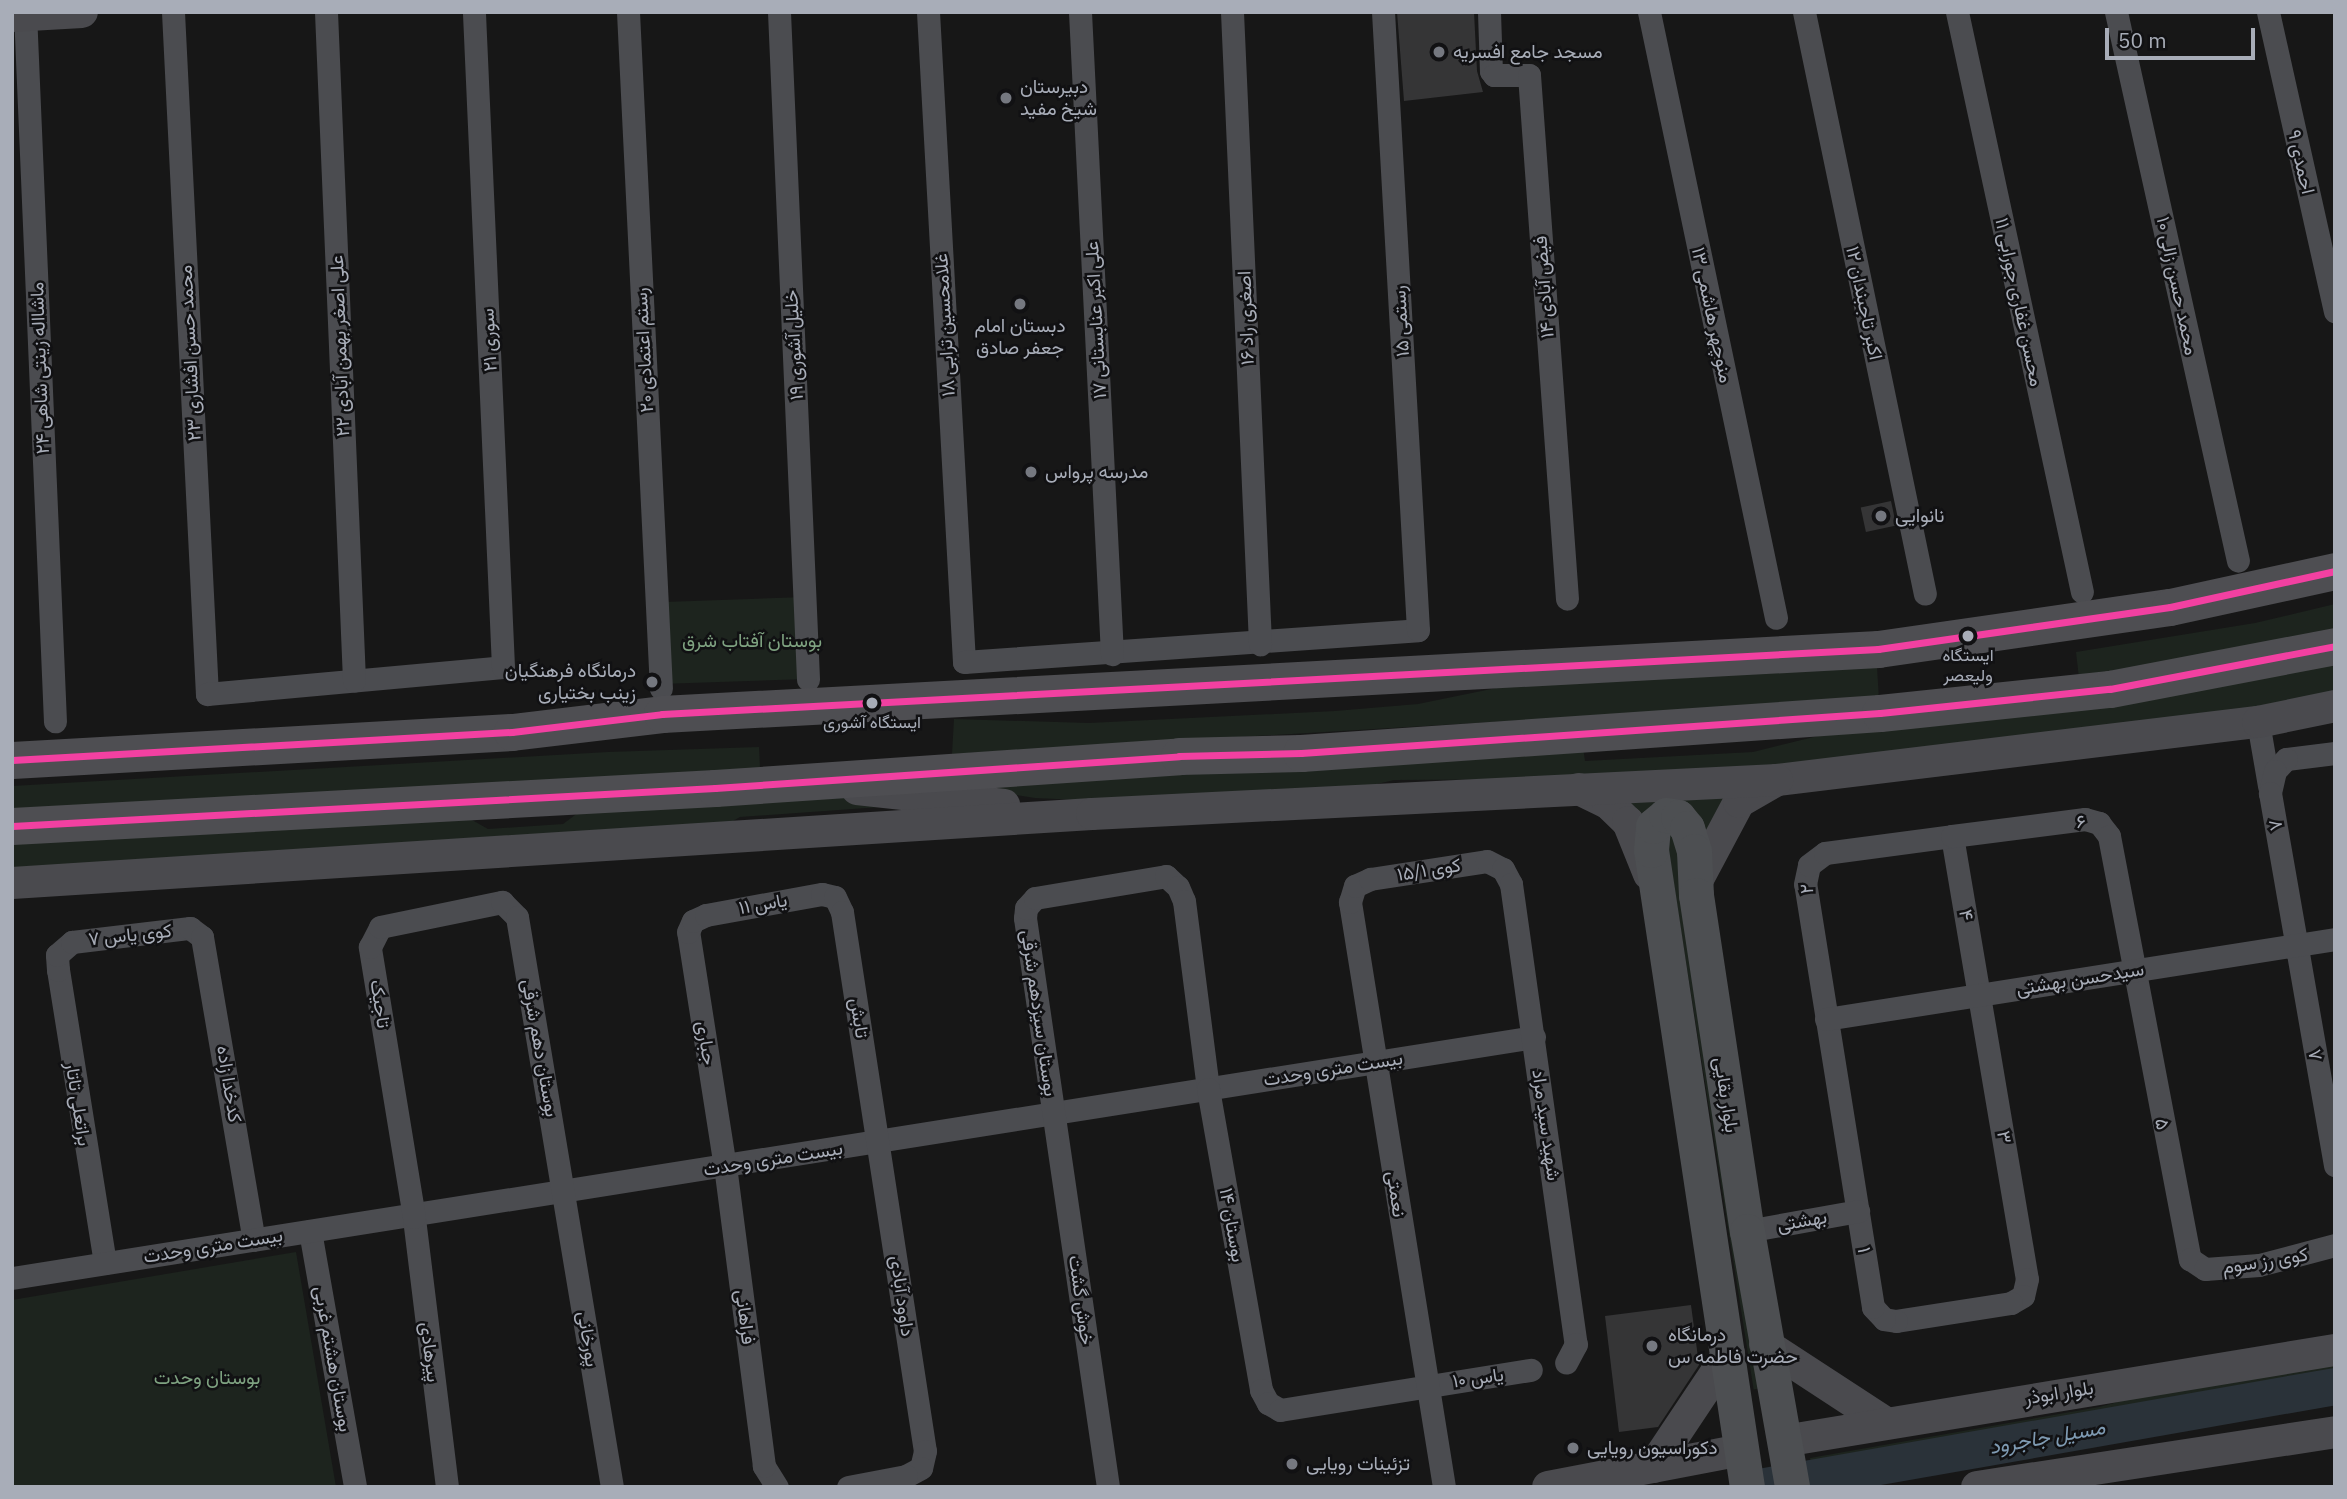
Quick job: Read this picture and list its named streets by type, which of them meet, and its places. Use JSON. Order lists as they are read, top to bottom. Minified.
{"streets":{"main road":["بلوار بقایی","بلوار ابوذر"],"street":["احمدی ۹","محمد حسن زالی ۱۰","فیض آبادی ۱۴","محسن غفاری جورابی ۱۱","اکبر تاجبندان ۱۲","منوچهر هاشمی ۱۳","اصغری راد ۱۶","علی اکبر عنابستانی ۱۷","رستمی ۱۵","غلامحسین ترابی ۱۸","سوری ۲۱","خلیل آشوری ۱۹","علی اصغر بهمن آبادی ۲۲","رستم اعتمادی ۲۰","محمد حسن افشاری ۲۳","ماشااله زینتی شاهی ۲۴","۶","۸","کوی ۱۵/۱","۲","یاس ۱۱","۴","کوی یاس ۷","سیدحسن بهشتی","تاجیک","بوستان سیزدهم شرقی","تابش","جباری","بوستان دهم شرقی","۷","بیست متری وحدت","کدخدا زاده","براتعلی تاتار","۵","شهید سید مراد","۳","نعمتی","بهشتی","بوستان ۱۴","۱","کوی رز سوم","داوود آبادی","خوش گشت","فراهانی","پورخانی","پیرهادی","بوستان هشتم غربی","یاس ۱۰"]},"crossings":[["اصغری راد ۱۶","رستمی ۱۵"],["علی اکبر عنابستانی ۱۷","غلامحسین ترابی ۱۸"],["سوری ۲۱","علی اصغر بهمن آبادی ۲۲"],["سوری ۲۱","محمد حسن افشاری ۲۳"],["علی اصغر بهمن آبادی ۲۲","محمد حسن افشاری ۲۳"],["۶","۲"],["۶","۴"],["۶","سیدحسن بهشتی"],["۶","۵"],["۸","سیدحسن بهشتی"],["۸","۷"],["کوی ۱۵/۱","شهید سید مراد"],["کوی ۱۵/۱","نعمتی"],["۲","۴"],["۲","سیدحسن بهشتی"],["۲","۱"],["یاس ۱۱","تابش"],["یاس ۱۱","جباری"],["۴","سیدحسن بهشتی"],["۴","۳"],["کوی یاس ۷","کدخدا زاده"],["کوی یاس ۷","براتعلی تاتار"],["سیدحسن بهشتی","۷"],["سیدحسن بهشتی","۵"],["سیدحسن بهشتی","۳"],["سیدحسن بهشتی","۱"],["تاجیک","بوستان دهم شرقی"],["تاجیک","بیست متری وحدت"],["تاجیک","پیرهادی"],["بوستان سیزدهم شرقی","بیست متری وحدت"],["بوستان سیزدهم شرقی","بوستان ۱۴"],["بوستان سیزدهم شرقی","خوش گشت"],["تابش","بیست متری وحدت"],["تابش","داوود آبادی"],["جباری","بیست متری وحدت"],["جباری","فراهانی"],["بوستان دهم شرقی","بیست متری وحدت"],["بوستان دهم شرقی","پورخانی"],["بیست متری وحدت","کدخدا زاده"],["بیست متری وحدت","براتعلی تاتار"],["بیست متری وحدت","شهید سید مراد"],["بیست متری وحدت","نعمتی"],["بیست متری وحدت","بوستان ۱۴"],["بیست متری وحدت","داوود آبادی"],["بیست متری وحدت","خوش گشت"],["بیست متری وحدت","فراهانی"],["بیست متری وحدت","پورخانی"],["بیست متری وحدت","پیرهادی"],["بیست متری وحدت","بوستان هشتم غربی"],["بلوار بقایی","بهشتی"],["بلوار بقایی","بلوار ابوذر"],["۵","کوی رز سوم"],["۳","۱"],["نعمتی","بوستان ۱۴"],["نعمتی","یاس ۱۰"],["بهشتی","۱"],["بوستان ۱۴","یاس ۱۰"]],"water":["مسیل جاجرود"],"parks":["بوستان آفتاب شرق","بوستان وحدت"],"places":["مسجد جامع افسریه","دبیرستان شیخ مفید","دبستان امام جعفر صادق","مدرسه پرواس","نانوایی","ایستگاه ولیعصر","درمانگاه فرهنگیان زینب بختیاری","ایستگاه آشوری","درمانگاه حضرت فاطمه س","دکوراسیون رویایی","تزئینات رویایی"],"scale_bar":"50 m"}
